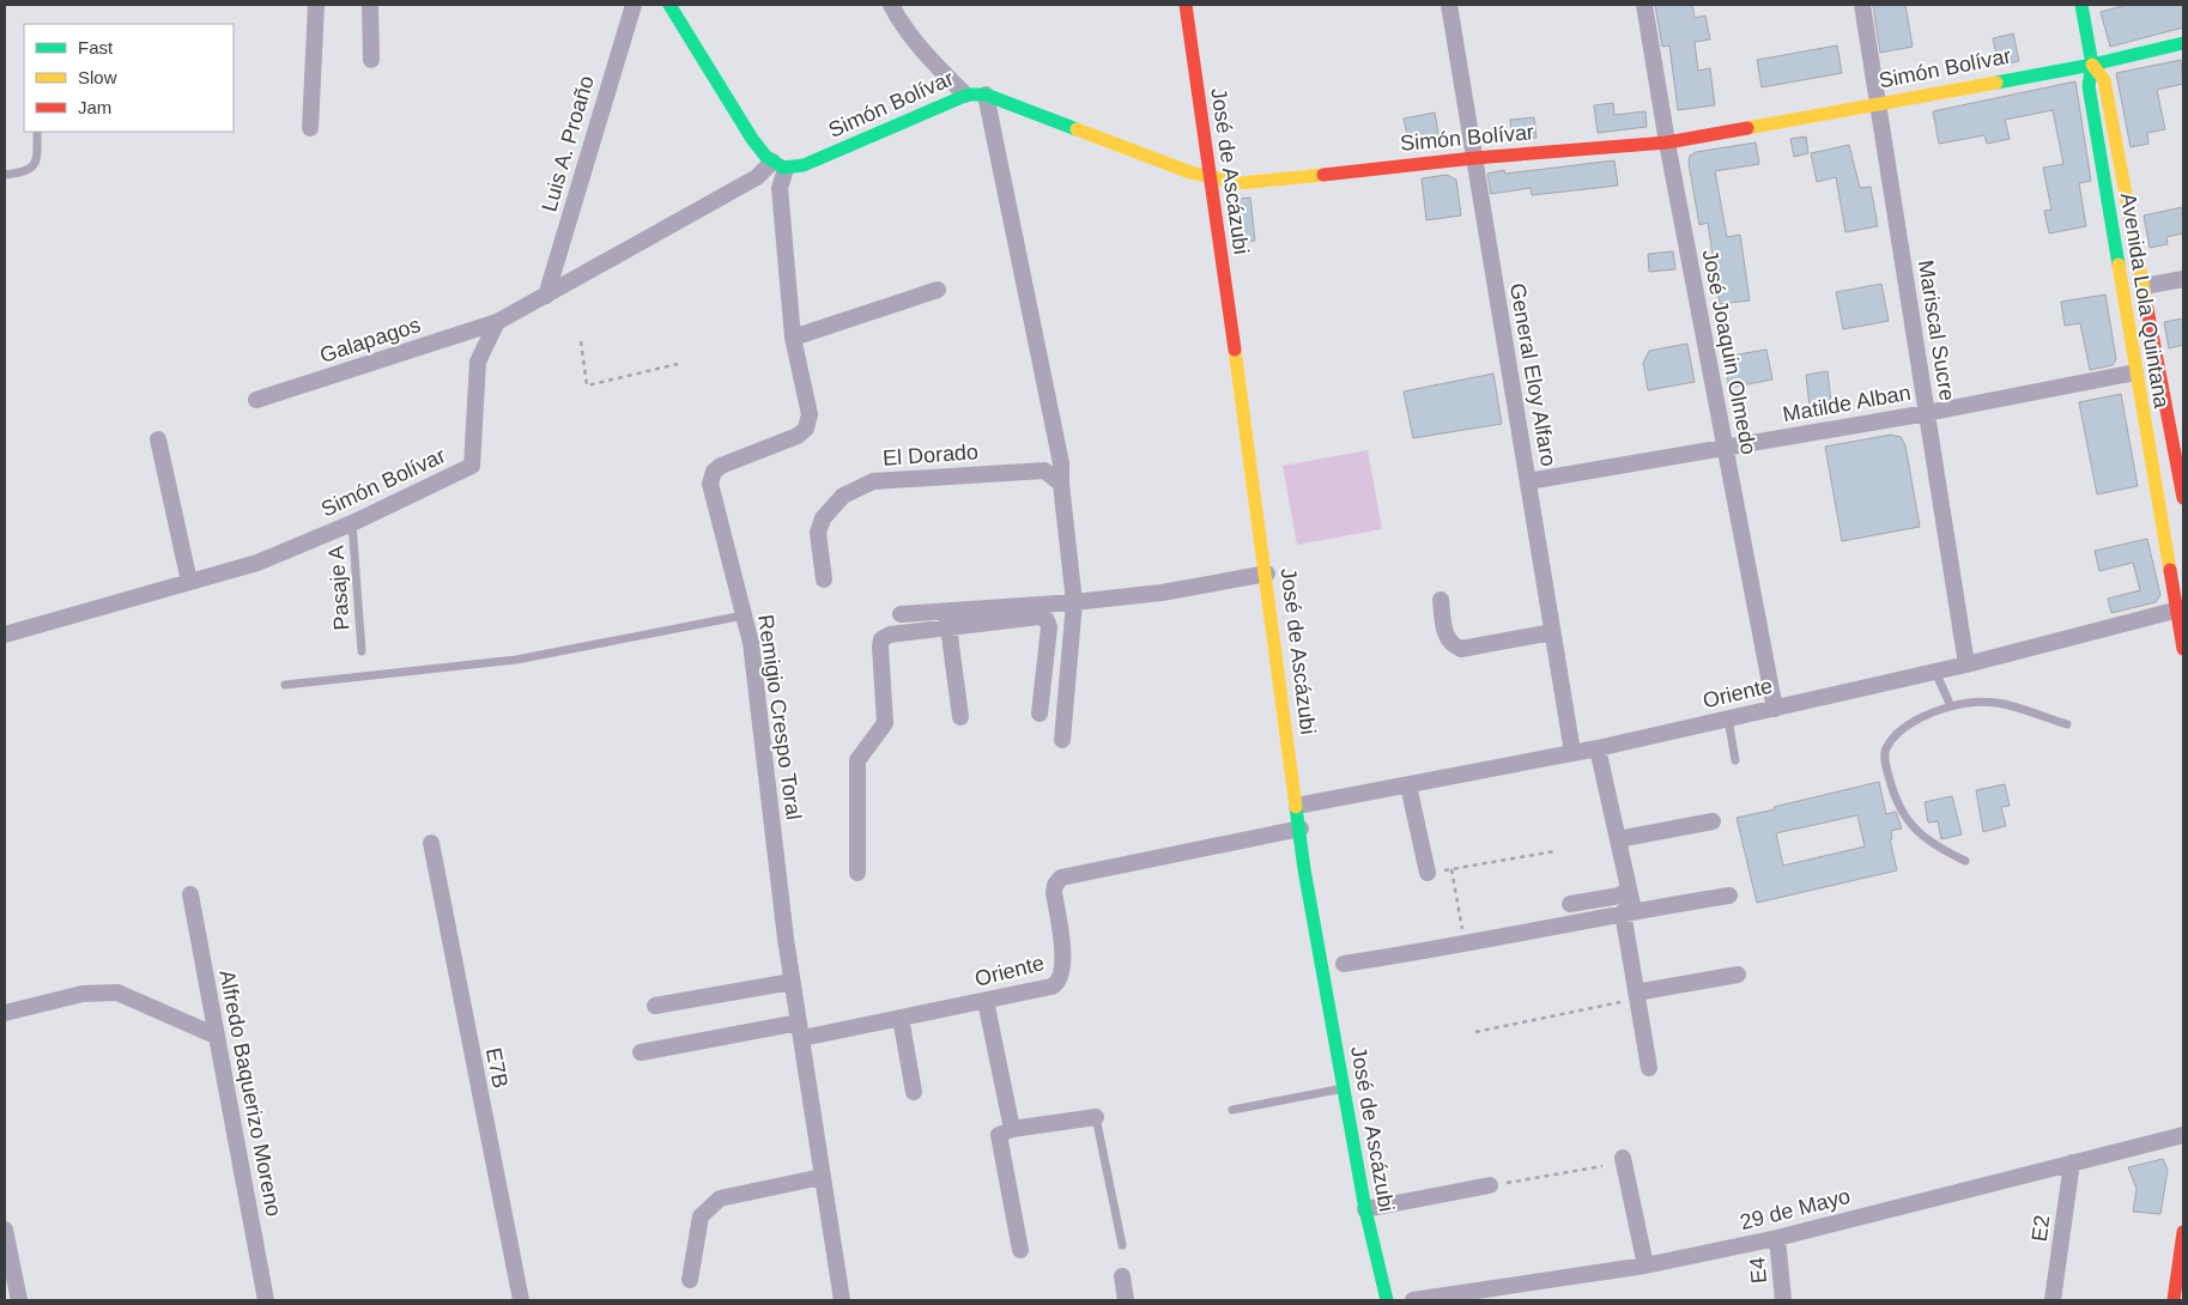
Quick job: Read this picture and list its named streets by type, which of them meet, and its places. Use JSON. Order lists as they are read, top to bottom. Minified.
{"streets":{"street":["Simón Bolívar","Luis A. Proaño","José de Ascázubi","Avenida Lola Quintana","Mariscal Sucre","Galapagos","José Joaquin Olmedo","General Eloy Alfaro","Matilde Alban","El Dorado","Oriente","Remigio Crespo Toral","E7B","Alfredo Baquerizo Moreno","29 de Mayo","E2","E4"],"lane":["Pasaje A"]},"crossings":[["Simón Bolívar","Luis A. Proaño"],["Simón Bolívar","José de Ascázubi"],["Simón Bolívar","Avenida Lola Quintana"],["Simón Bolívar","Mariscal Sucre"],["Simón Bolívar","Galapagos"],["Simón Bolívar","José Joaquin Olmedo"],["Simón Bolívar","General Eloy Alfaro"],["Simón Bolívar","Pasaje A"],["Simón Bolívar","Remigio Crespo Toral"],["José de Ascázubi","Oriente"],["Avenida Lola Quintana","Matilde Alban"],["Avenida Lola Quintana","Oriente"],["Mariscal Sucre","Matilde Alban"],["Mariscal Sucre","Oriente"],["José Joaquin Olmedo","Matilde Alban"],["José Joaquin Olmedo","Oriente"],["General Eloy Alfaro","Matilde Alban"],["General Eloy Alfaro","Oriente"],["Oriente","Remigio Crespo Toral"],["29 de Mayo","E2"],["29 de Mayo","E4"]],"legend":["Fast","Slow","Jam"]}
